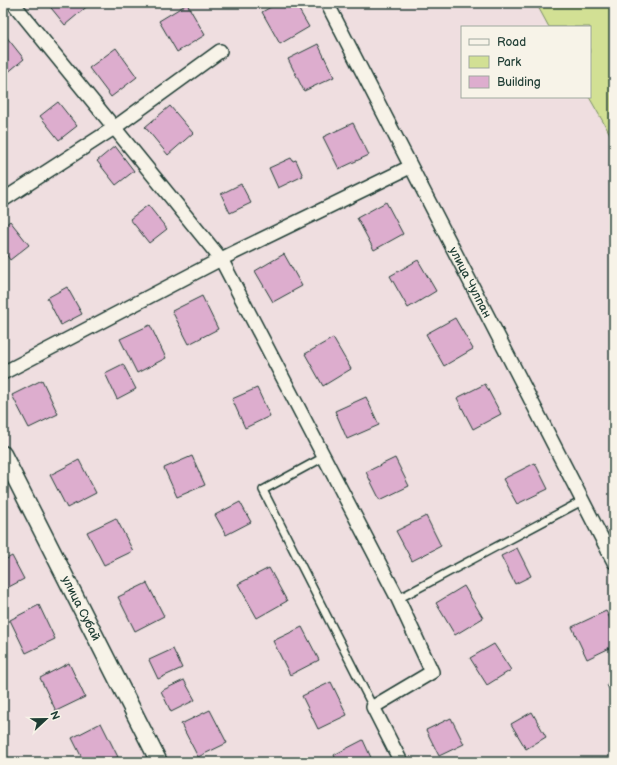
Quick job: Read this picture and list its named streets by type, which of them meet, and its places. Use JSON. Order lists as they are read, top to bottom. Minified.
{"streets":{"street":["улица Чулпан","улица Субай"]},"legend":["Road","Park","Building"],"north":"right"}
